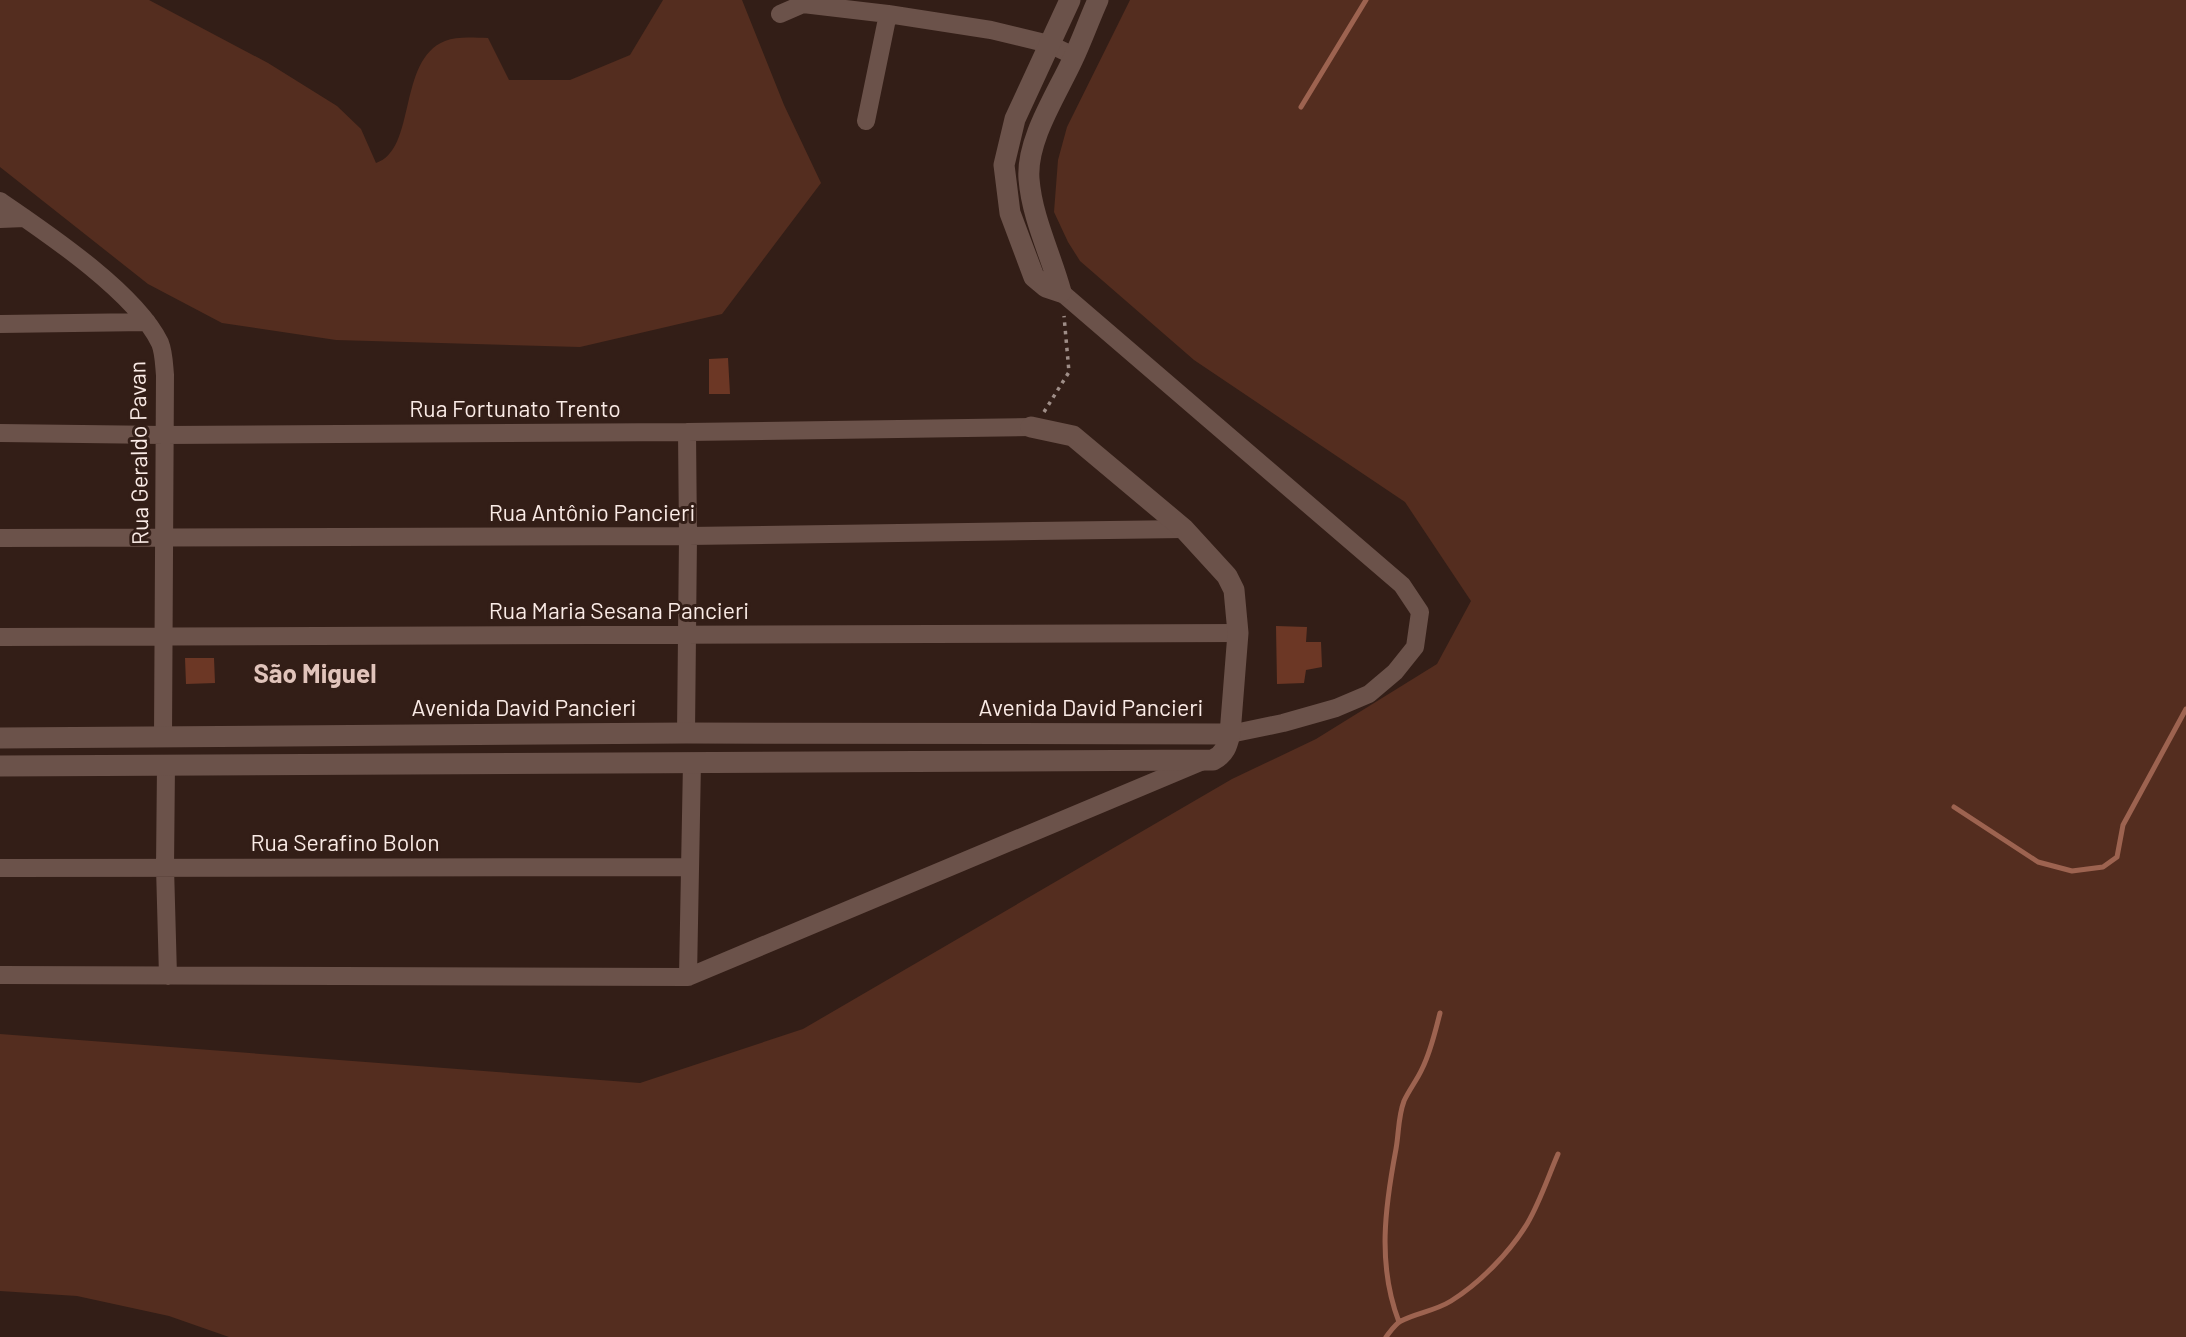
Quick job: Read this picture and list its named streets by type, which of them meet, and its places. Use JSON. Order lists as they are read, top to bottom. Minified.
{"streets":{"street":["Rua Fortunato Trento","Rua Geraldo Pavan","Rua Antônio Pancieri","Rua Maria Sesana Pancieri","Avenida David Pancieri","Rua Serafino Bolon"]},"crossings":[["Rua Fortunato Trento","Rua Geraldo Pavan"],["Rua Geraldo Pavan","Rua Antônio Pancieri"],["Rua Geraldo Pavan","Rua Maria Sesana Pancieri"],["Rua Geraldo Pavan","Avenida David Pancieri"]],"districts":["São Miguel"]}
